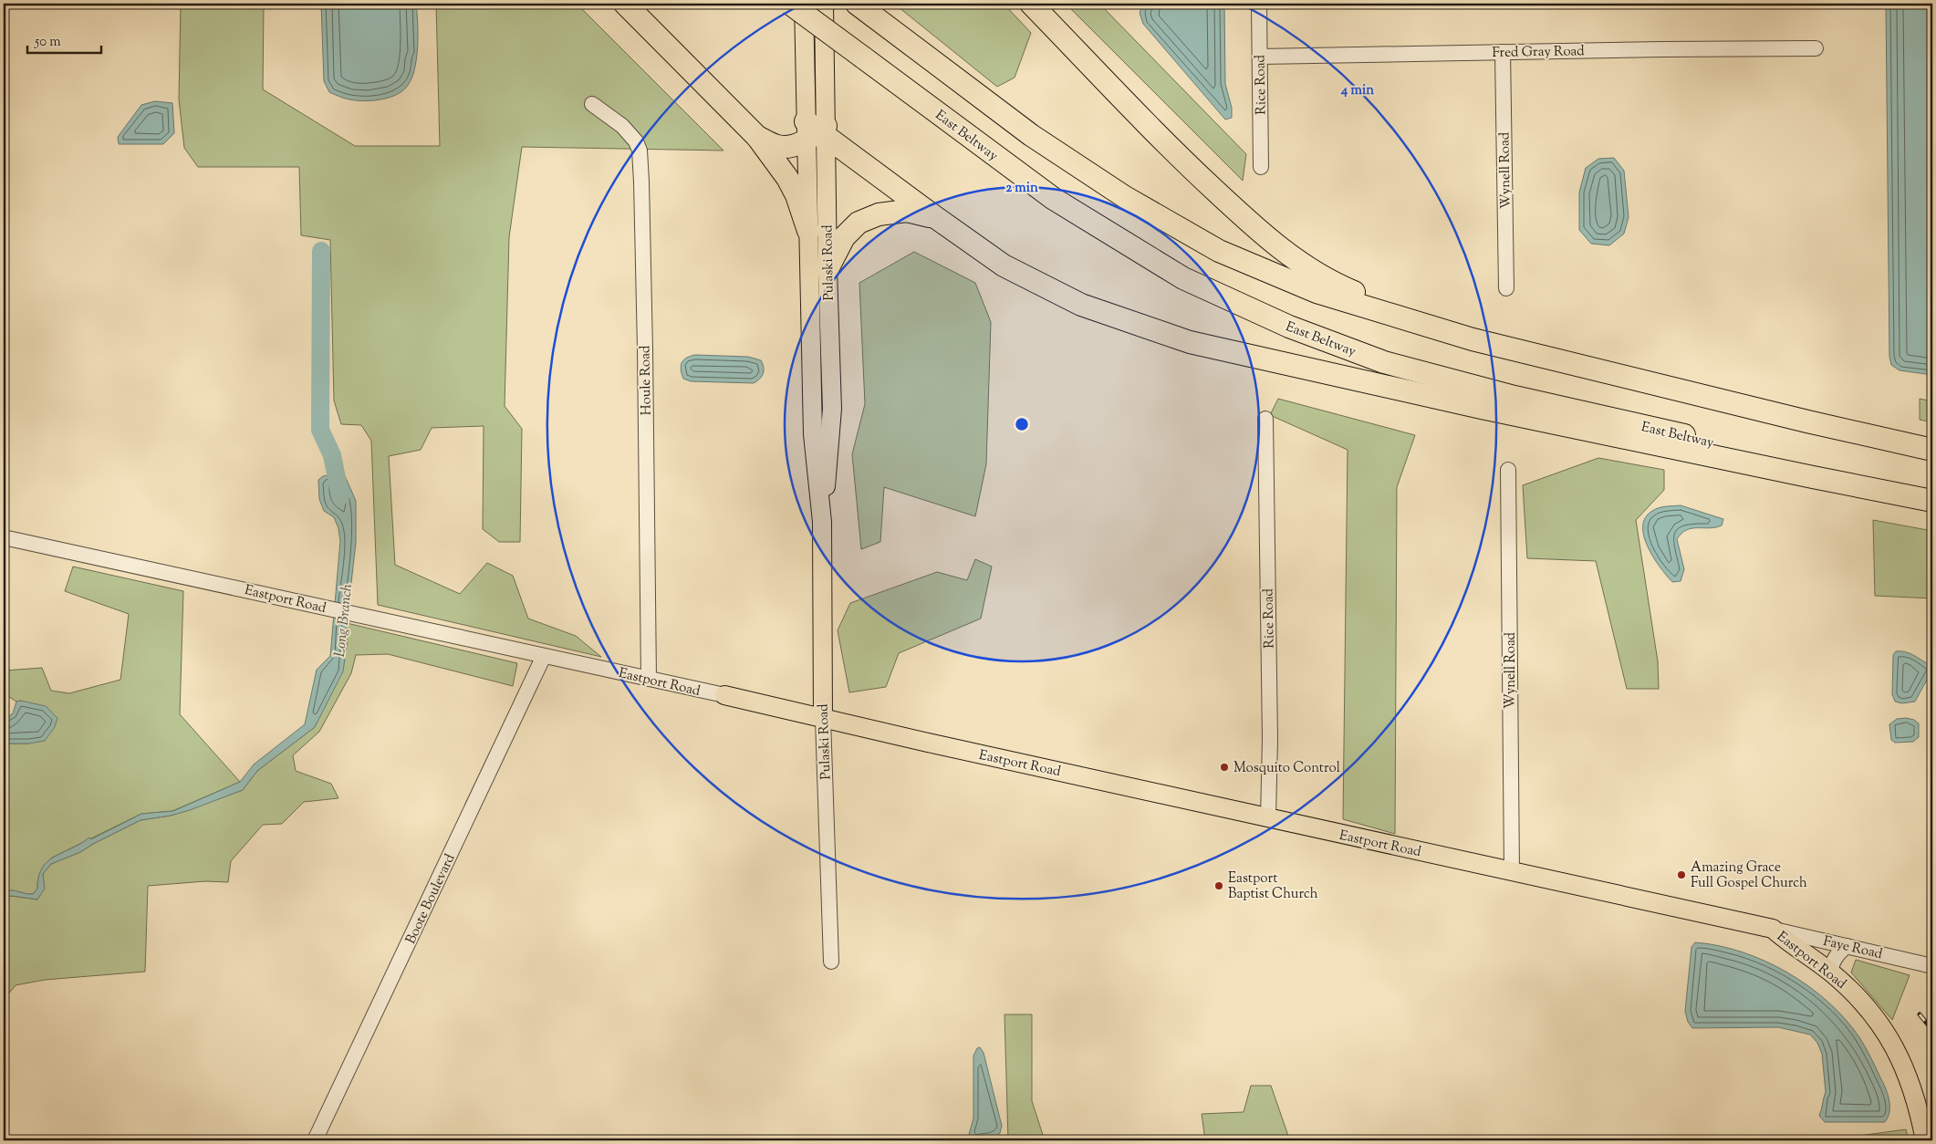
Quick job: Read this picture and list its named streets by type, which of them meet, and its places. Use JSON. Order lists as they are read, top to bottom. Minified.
{"streets":{"highway":["East Beltway"],"main road":["Pulaski Road","Eastport Road"],"street":["Fred Gray Road","Rice Road","Wynell Road","Houle Road","Boote Boulevard","Faye Road"]},"crossings":[["Fred Gray Road","Rice Road"],["Fred Gray Road","Wynell Road"],["Rice Road","Eastport Road"],["Wynell Road","Eastport Road"],["Pulaski Road","Eastport Road"],["Houle Road","Eastport Road"],["Eastport Road","Boote Boulevard"],["Eastport Road","Faye Road"]],"water":["Long Branch"],"places":["Mosquito Control","Amazing Grace Full Gospel Church","Eastport Baptist Church"],"scale_bar":"50 m","rings":["4 min","2 min"]}
